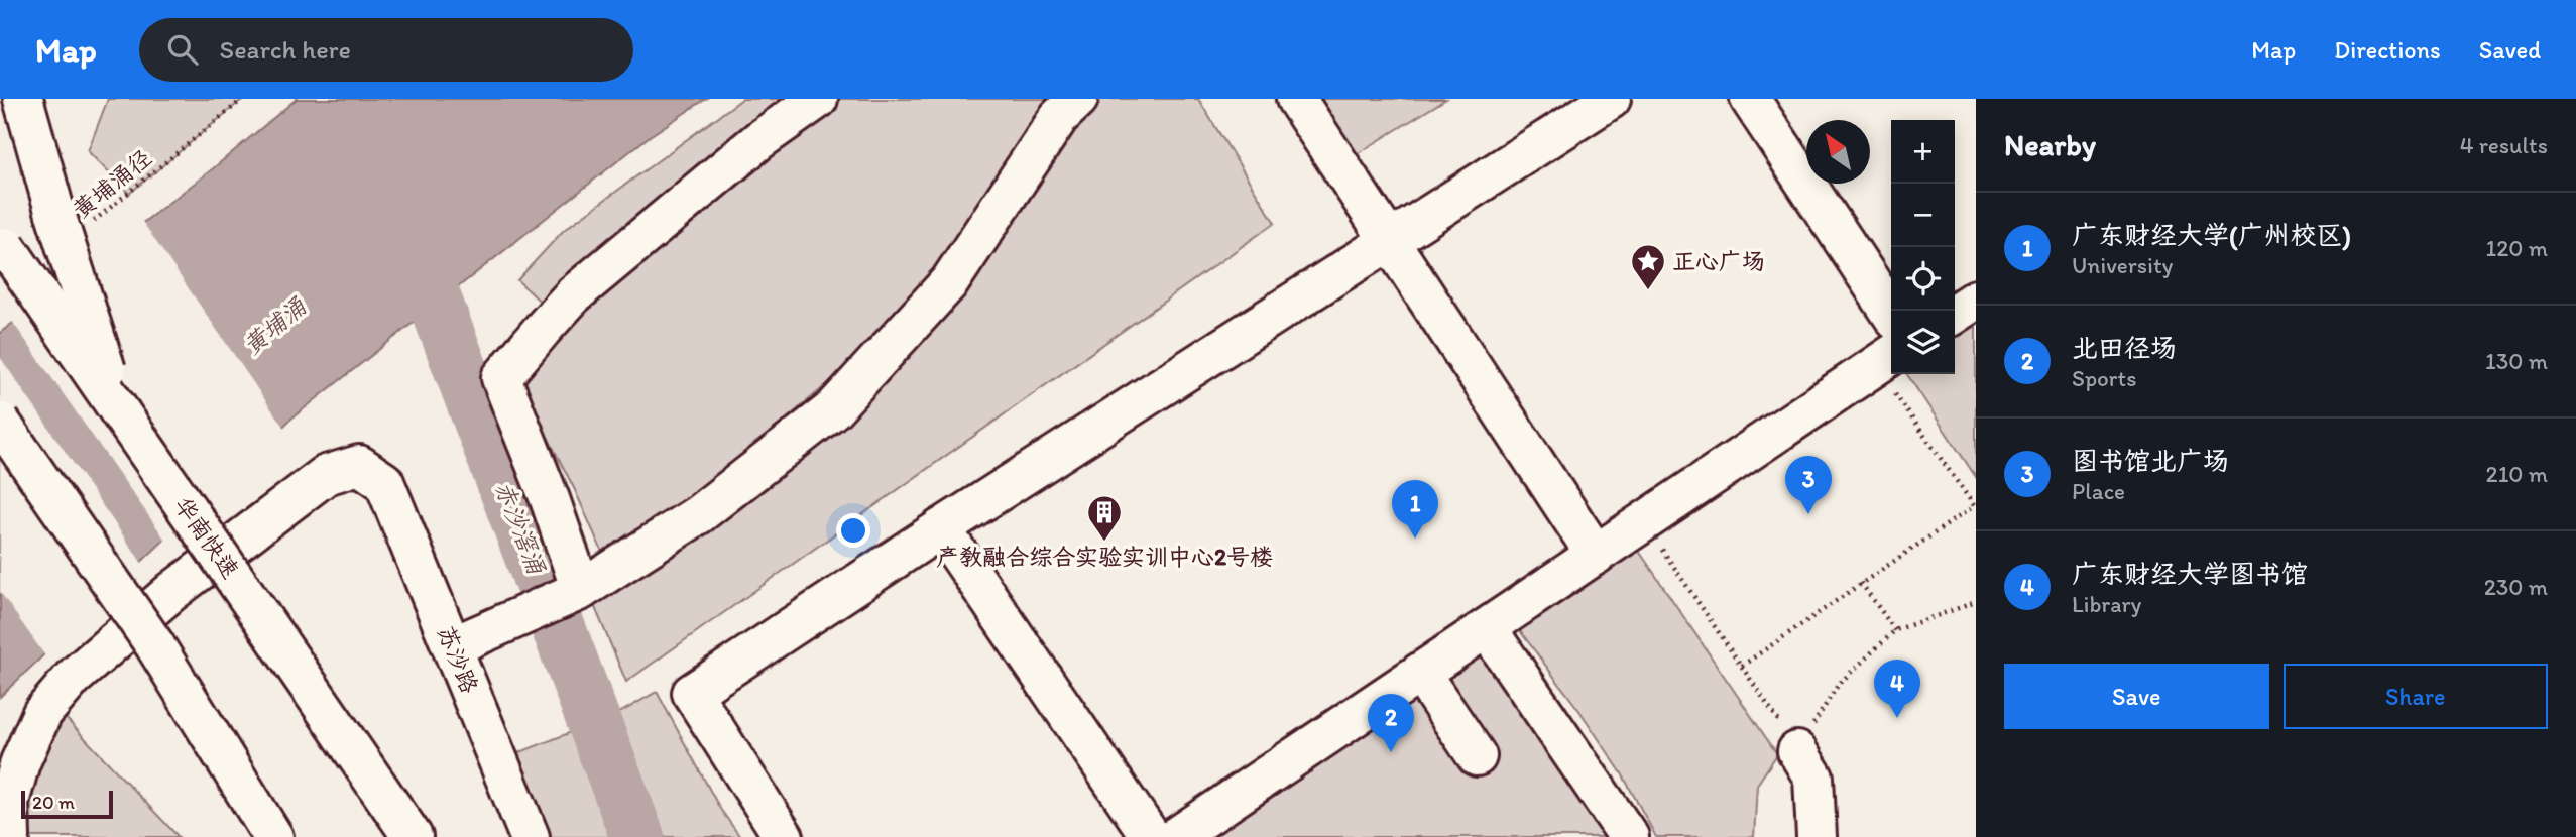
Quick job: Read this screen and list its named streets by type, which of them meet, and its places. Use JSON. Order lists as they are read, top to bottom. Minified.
{"streets":{"main road":["华南快速","苏沙路"],"path":["黄埔涌径"]},"water":["黄埔涌","赤沙滘涌"],"places":{"place":["正心广场"],"building":["产教融合综合实验实训中心2号楼"]},"scale_bar":"20 m","north":"top left","page":{"header":"Map","search":"Search here","nav":["Map","Directions","Saved"],"heading":["Nearby","4 results"],"map_buttons":["+","−"],"list":[{"mark":"1","name":"广东财经大学(广州校区)","note":"University","value":"120 m"},{"mark":"2","name":"北田径场","note":"Sports","value":"130 m"},{"mark":"3","name":"图书馆北广场","note":"Place","value":"210 m"},{"mark":"4","name":"广东财经大学图书馆","note":"Library","value":"230 m"}],"pins":["3","1","4","2"],"buttons":["Save","Share"],"scale":"20 m"}}
